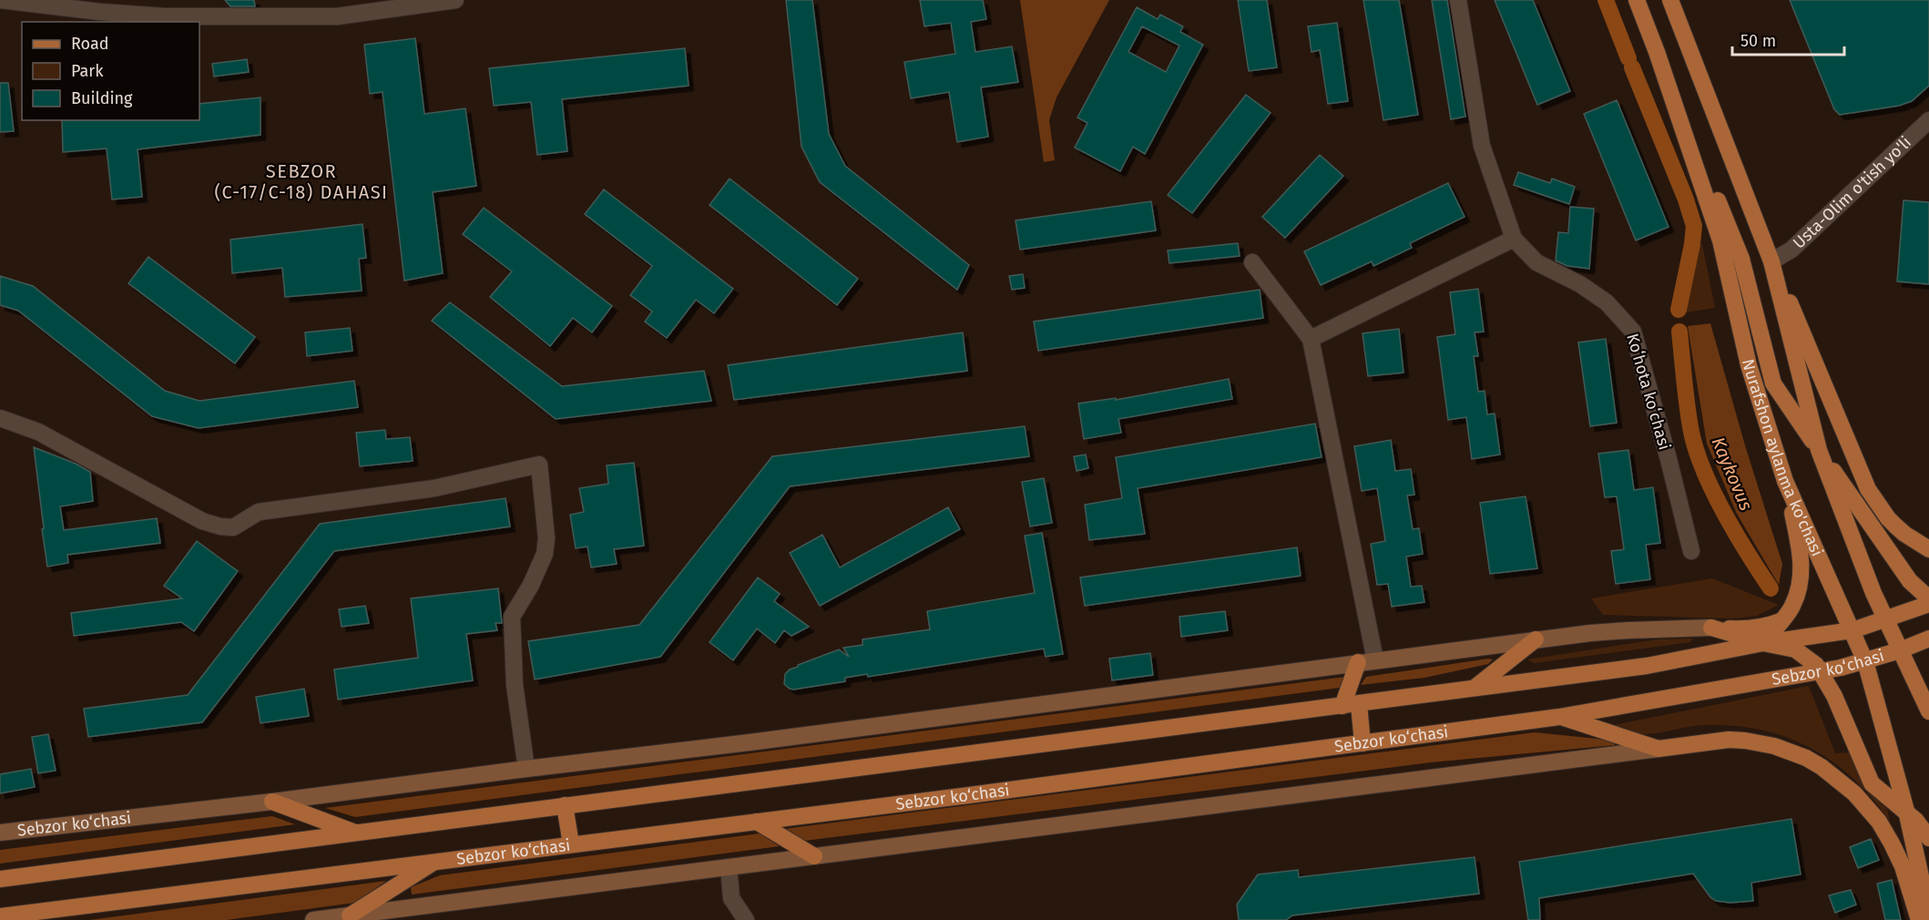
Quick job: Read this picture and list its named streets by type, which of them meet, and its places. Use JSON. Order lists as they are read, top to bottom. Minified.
{"streets":{"main road":["Nurafshon aylanma ko'chasi","Sebzor ko‘chasi"],"street":["Usta-Olim o'tish yo'li","Koʻhota koʻchasi"]},"crossings":[["Nurafshon aylanma ko'chasi","Sebzor ko‘chasi"]],"districts":["SEBZOR (C-17/C-18) DAHASI"],"water":["Kaykovus"],"legend":["Road","Park","Building"],"scale_bar":"50 m"}
